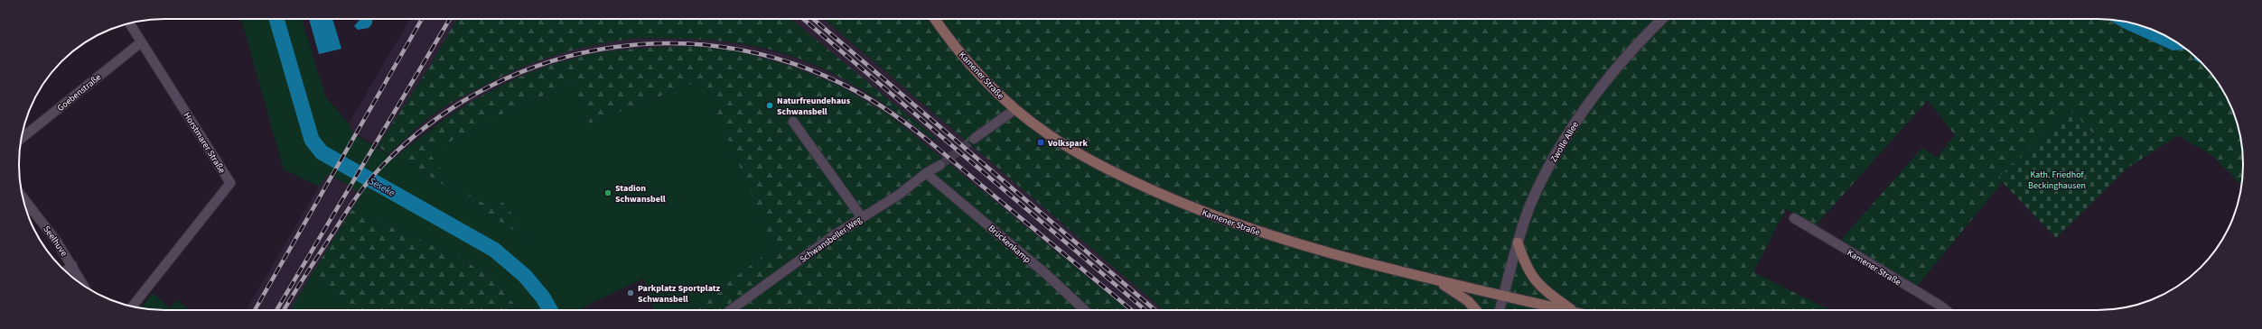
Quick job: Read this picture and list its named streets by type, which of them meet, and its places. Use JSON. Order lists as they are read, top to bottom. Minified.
{"streets":{"main road":["Kamener Straße"],"street":["Goebenstraße","Zwolle Allee","Horstmarer Straße","Schwansbeller Weg","Seelhuve","Brückenkamp"]},"crossings":[["Kamener Straße","Zwolle Allee"],["Goebenstraße","Horstmarer Straße"],["Schwansbeller Weg","Brückenkamp"]],"water":["Seseke"],"parks":["Kath. Friedhof Beckinghausen"],"places":{"other":["Naturfreundehaus Schwansbell","Stadion Schwansbell","Parkplatz Sportplatz Schwansbell"],"transit":["Volkspark"]}}
